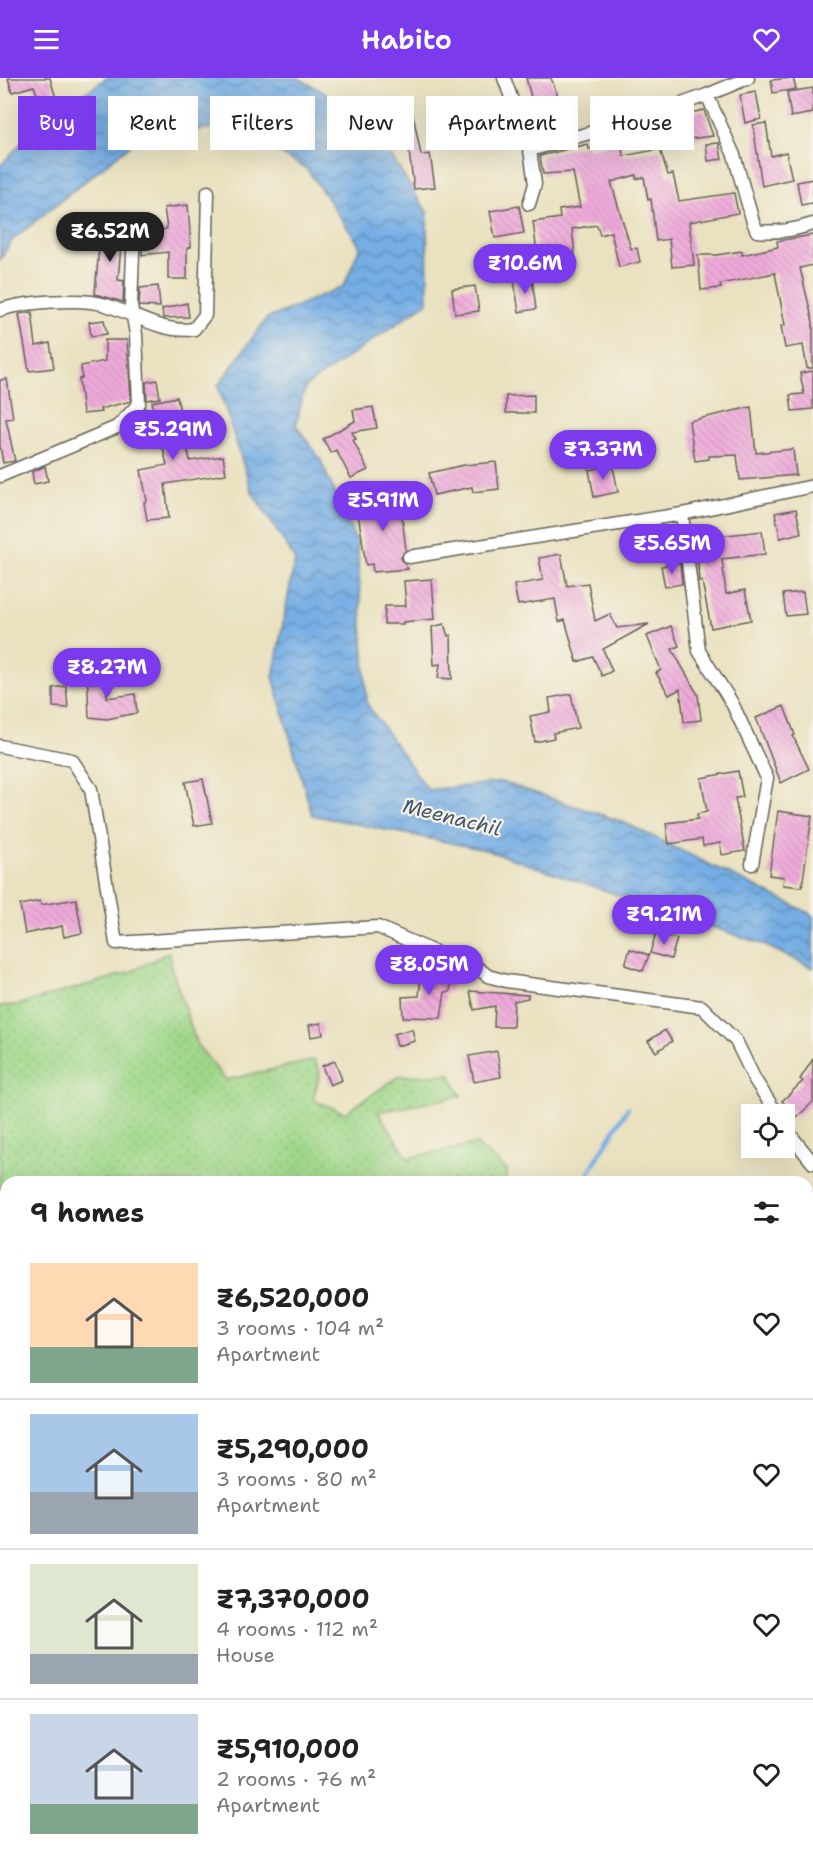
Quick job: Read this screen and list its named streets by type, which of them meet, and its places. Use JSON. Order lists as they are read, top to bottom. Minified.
{"water":["Meenachil"],"page":{"header":"Habito","chip":["Buy","Rent","Filters","New","Apartment","House"],"price":["₹6.52M","₹10.6M","₹5.29M","₹7.37M","₹5.91M","₹5.65M","₹8.27M","₹9.21M","₹8.05M"],"heading":"9 homes","list":[{"name":"₹6,520,000","note":"3 rooms · 104 m² · Apartment"},{"name":"₹5,290,000","note":"3 rooms · 80 m² · Apartment"},{"name":"₹7,370,000","note":"4 rooms · 112 m² · House"},{"name":"₹5,910,000","note":"2 rooms · 76 m² · Apartment"}]}}
